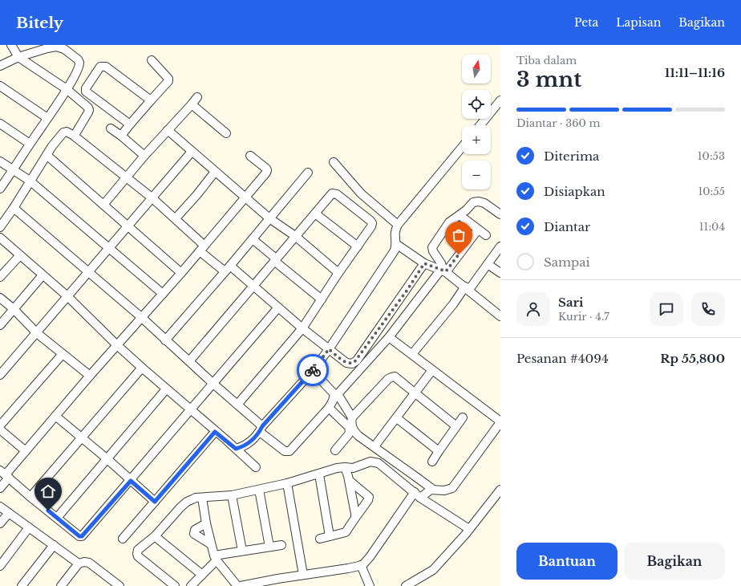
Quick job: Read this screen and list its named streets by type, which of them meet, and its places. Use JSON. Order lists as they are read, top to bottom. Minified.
{"north":"top","page":{"header":"Bitely","nav":["Peta","Lapisan","Bagikan"],"heading":["3 mnt","Tiba dalam","11:11–11:16"],"panel":["Sari","Kurir · 4.7","Pesanan #4094","Rp 55,800"],"map_buttons":["+","−"],"bar":"Diantar · 360 m","list":[["Diterima","10:53"],["Disiapkan","10:55"],["Diantar","11:04"],"Sampai"],"buttons":["Bantuan","Bagikan"]}}
